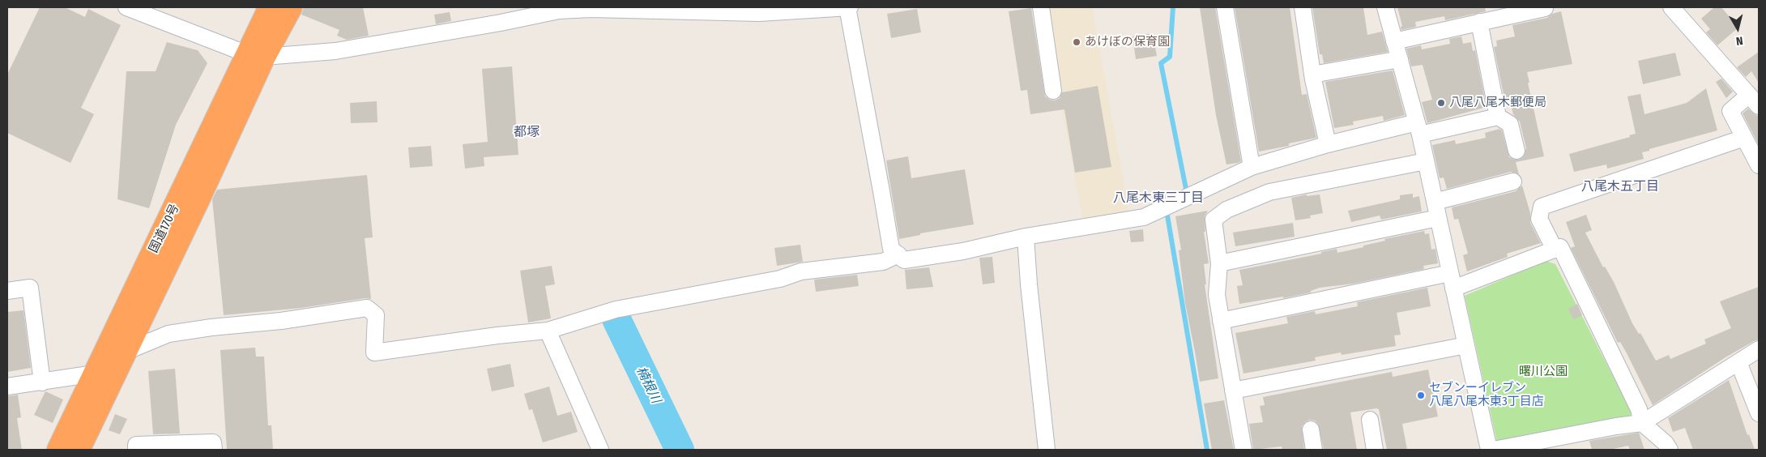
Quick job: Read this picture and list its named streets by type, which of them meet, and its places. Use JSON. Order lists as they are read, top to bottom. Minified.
{"streets":{"highway":["国道170号"]},"districts":["都塚","八尾木五丁目","八尾木東三丁目"],"water":["楠根川"],"parks":["曙川公園"],"places":["あけぼの保育園","八尾八尾木郵便局","セブンーイレブン 八尾八尾木東3丁目店"],"north":"bottom"}
